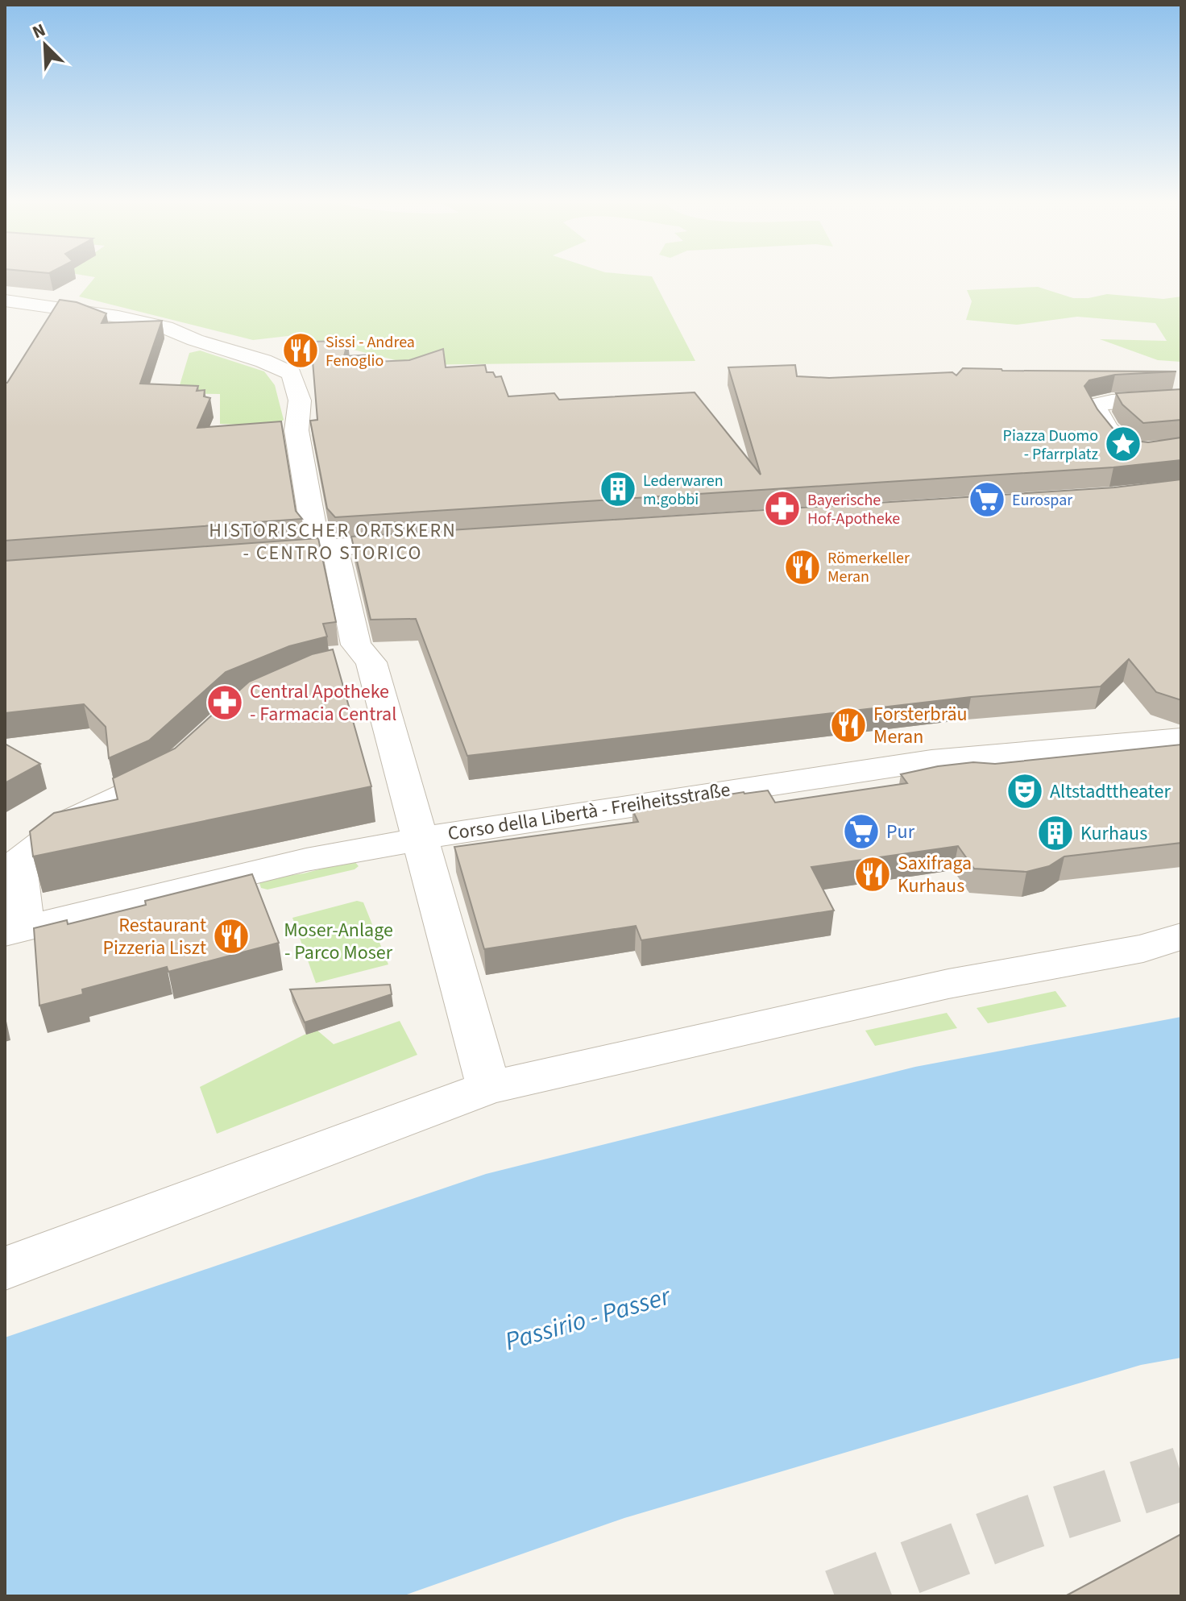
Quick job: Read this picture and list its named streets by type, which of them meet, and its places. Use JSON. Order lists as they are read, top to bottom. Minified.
{"streets":{"street":["Corso della Libertà - Freiheitsstraße"]},"districts":["HISTORISCHER ORTSKERN - CENTRO STORICO"],"water":["Passirio - Passer"],"parks":["Moser-Anlage - Parco Moser"],"places":{"restaurant":["Sissi - Andrea Fenoglio","Römerkeller Meran","Forsterbräu Meran","Saxifraga Kurhaus","Restaurant Pizzeria Liszt"],"place":["Piazza Duomo - Pfarrplatz"],"building":["Lederwaren m.gobbi","Kurhaus"],"supermarket":["Eurospar","Pur"],"pharmacy":["Bayerische Hof-Apotheke","Central Apotheke - Farmacia Central"],"theatre":["Altstadttheater"]},"north":"top left"}
